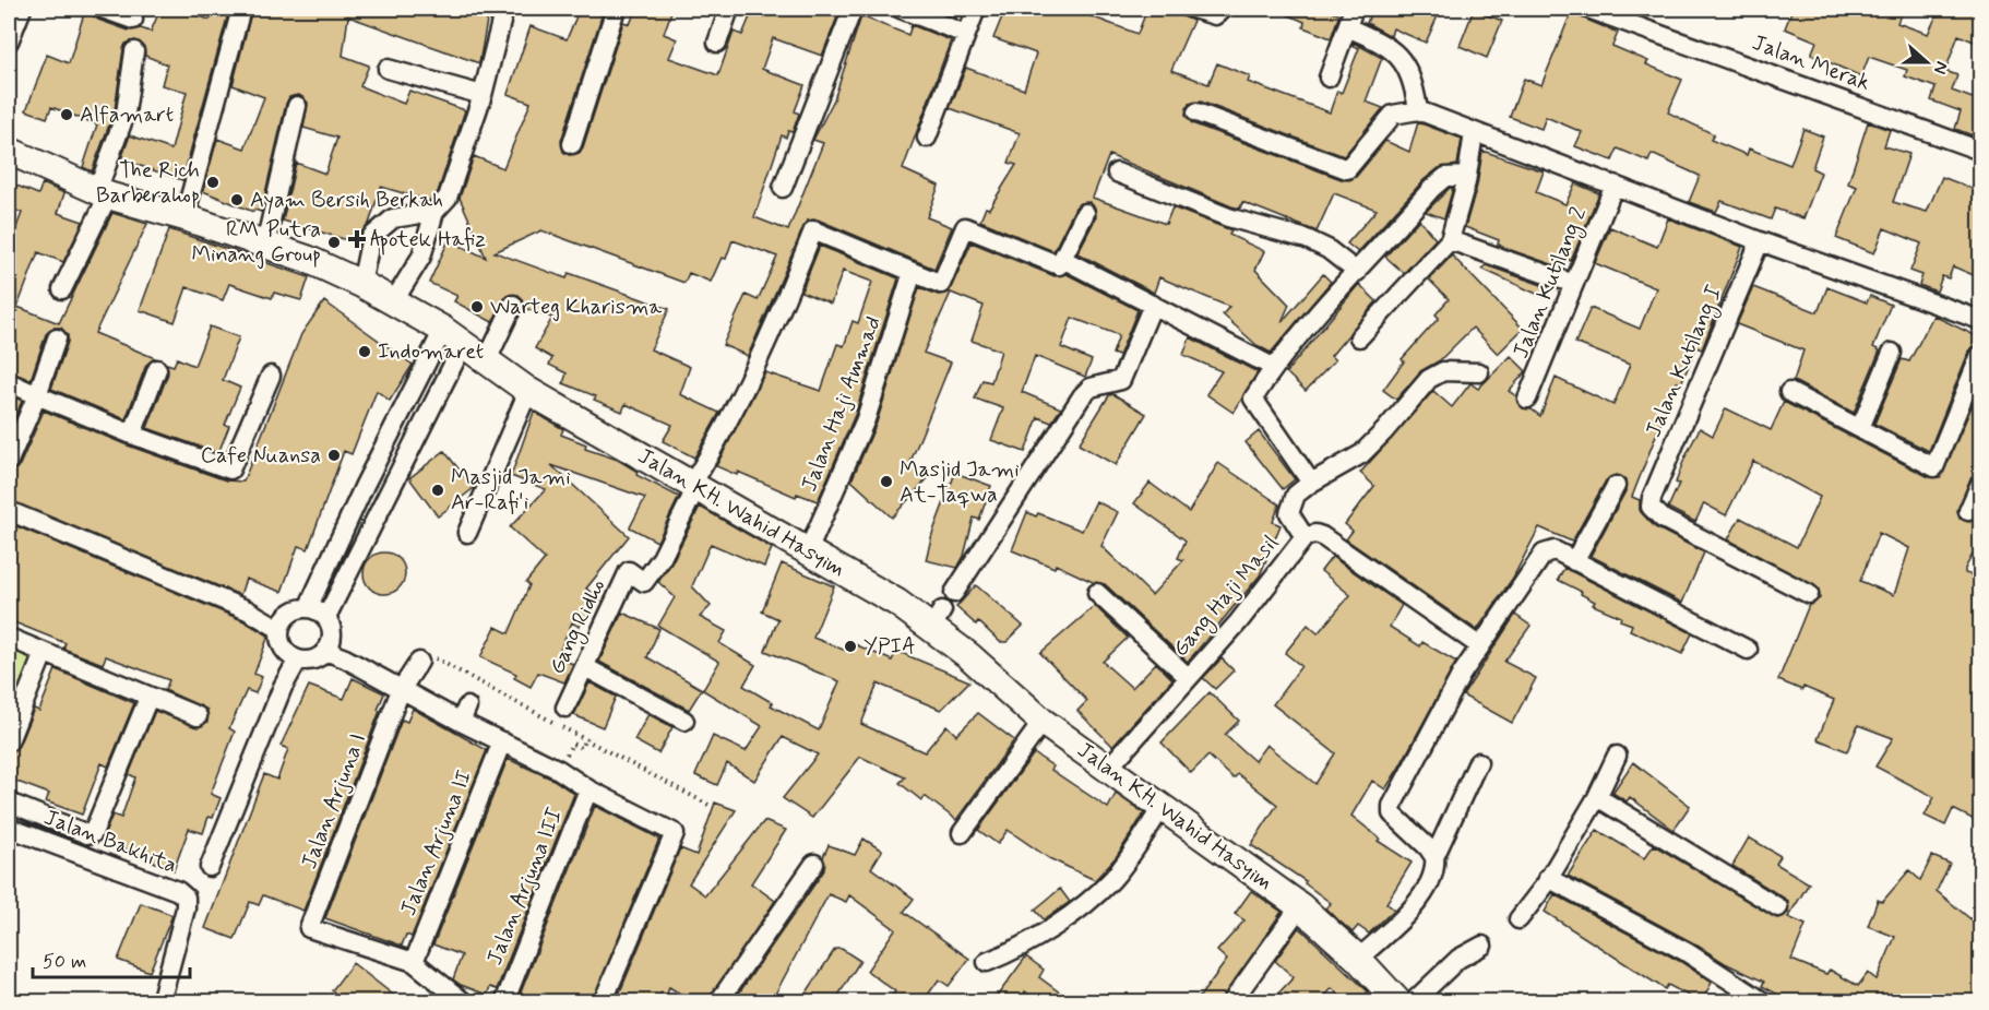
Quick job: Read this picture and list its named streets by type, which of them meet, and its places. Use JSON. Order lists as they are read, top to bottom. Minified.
{"streets":{"street":["Jalan Merak","Jalan Kutilang 2","Jalan Kutilang I","Jalan Haji Ammad","Jalan KH. Wahid Hasyim","Gang Haji Masil","Gang Ridho","Jalan Arjuna I","Jalan Bakhita","Jalan Arjuna II","Jalan Arjuna III"]},"crossings":[["Jalan Haji Ammad","Jalan KH. Wahid Hasyim"],["Jalan KH. Wahid Hasyim","Gang Haji Masil"],["Jalan KH. Wahid Hasyim","Gang Ridho"],["Jalan Arjuna I","Jalan Arjuna II"]],"places":{"other":["Alfamart","The Rich Barberahop","Ayam Bersih Berkah","RM Putra Minang Group","Warteg Kharisma","Indomaret","Cafe Nuansa","Masjid Jami At-Taqwa","Masjid Jami Ar-Rafi'i","YPIA"],"health":["Apotek Hafiz"]},"scale_bar":"50 m","north":"right"}
